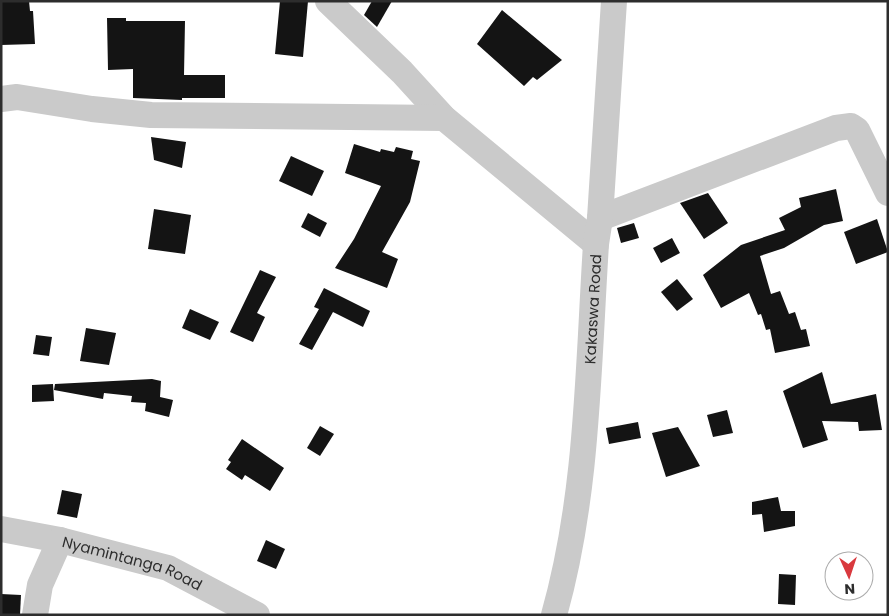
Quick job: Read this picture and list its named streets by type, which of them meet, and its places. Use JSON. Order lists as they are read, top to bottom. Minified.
{"streets":{"street":["Kakaswa Road","Nyamintanga Road"]},"north":"bottom"}
